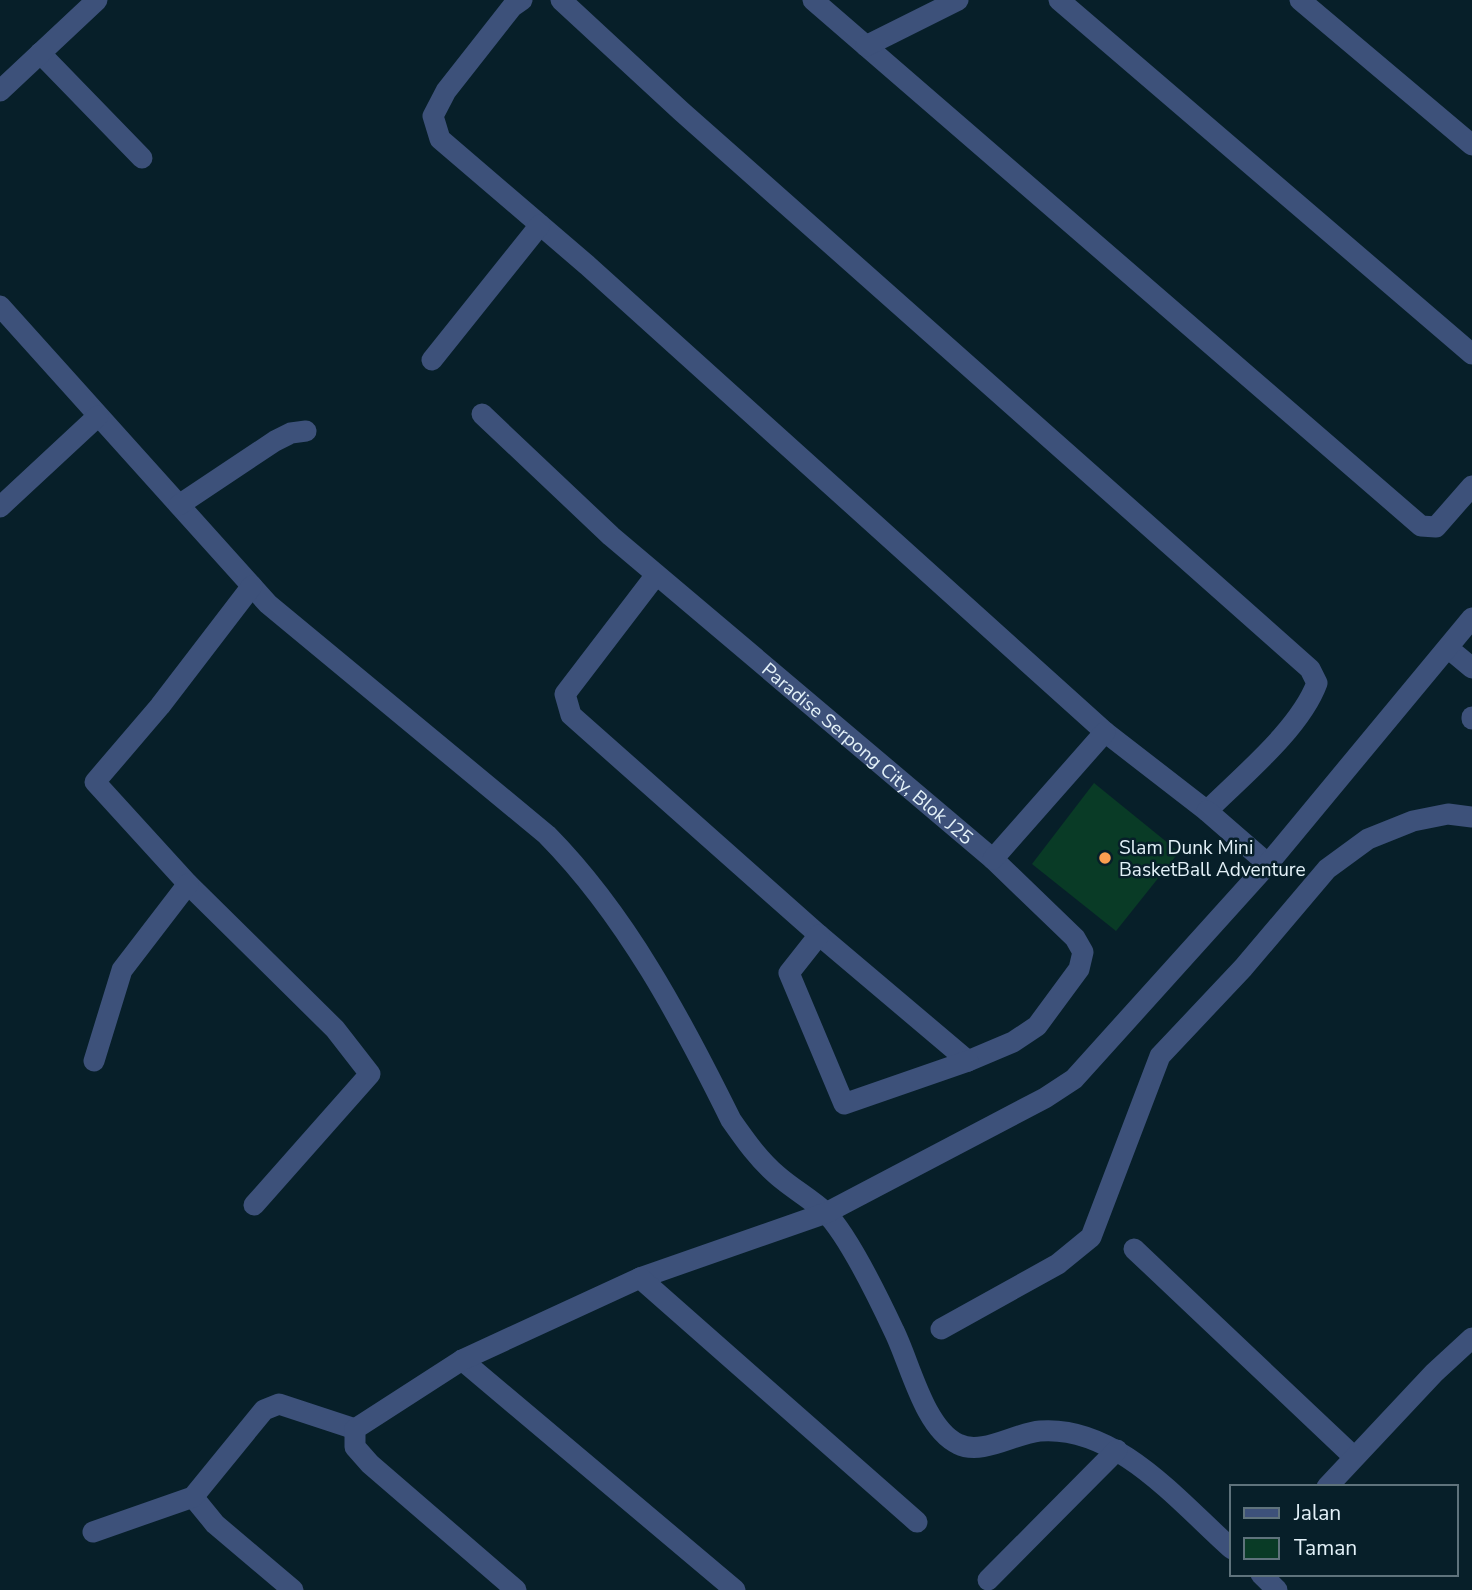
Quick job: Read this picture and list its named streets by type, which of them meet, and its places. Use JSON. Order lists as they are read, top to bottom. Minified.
{"streets":{"street":["Paradise Serpong City, Blok J25"]},"places":["Slam Dunk Mini BasketBall Adventure"],"legend":["Jalan","Taman"]}
